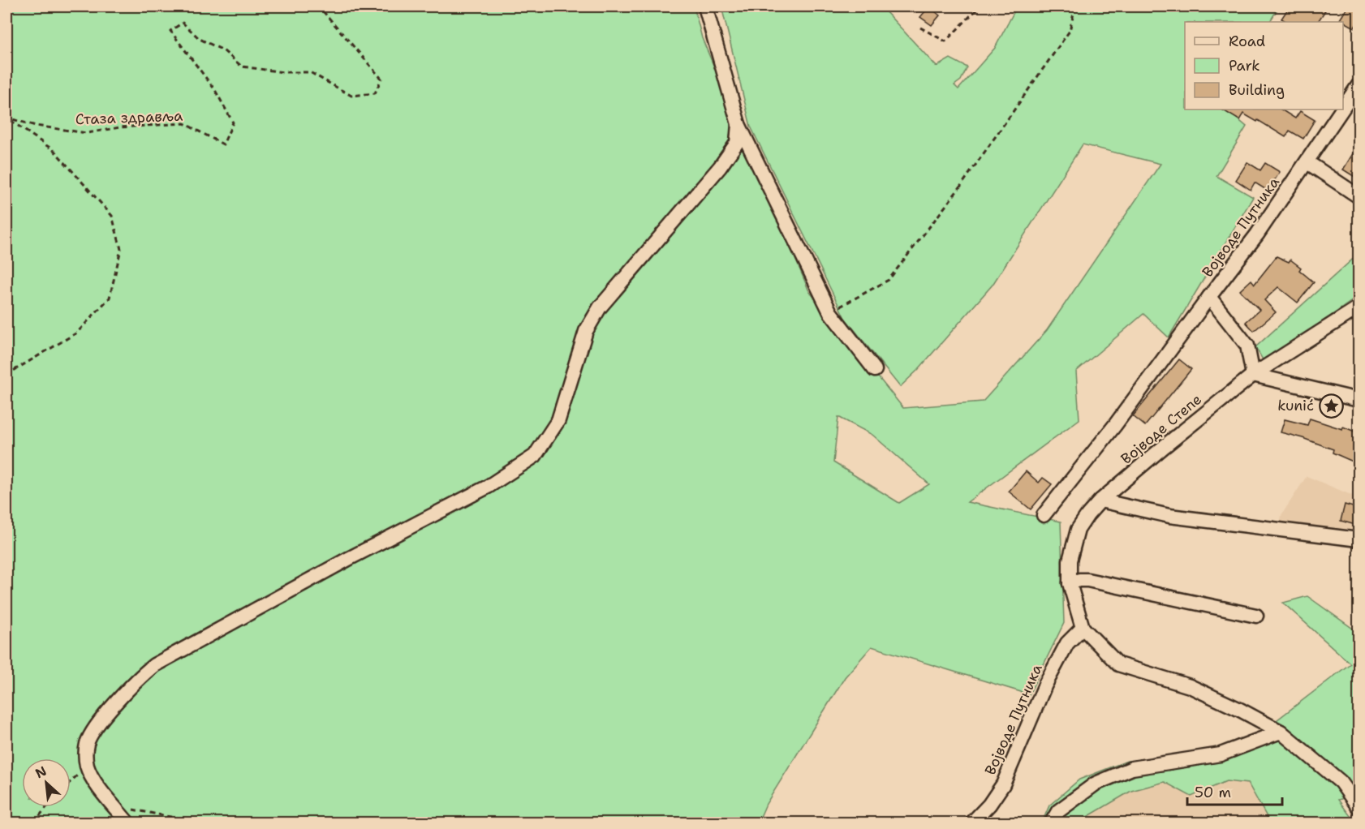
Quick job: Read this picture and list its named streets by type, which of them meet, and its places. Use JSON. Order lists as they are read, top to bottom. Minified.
{"streets":{"street":["Војводе Путника","Војводе Степе"],"path":["Стаза здравља"]},"crossings":[["Војводе Путника","Војводе Степе"]],"places":{"place":["kunić"]},"legend":["Road","Park","Building"],"scale_bar":"50 m","north":"top left"}
